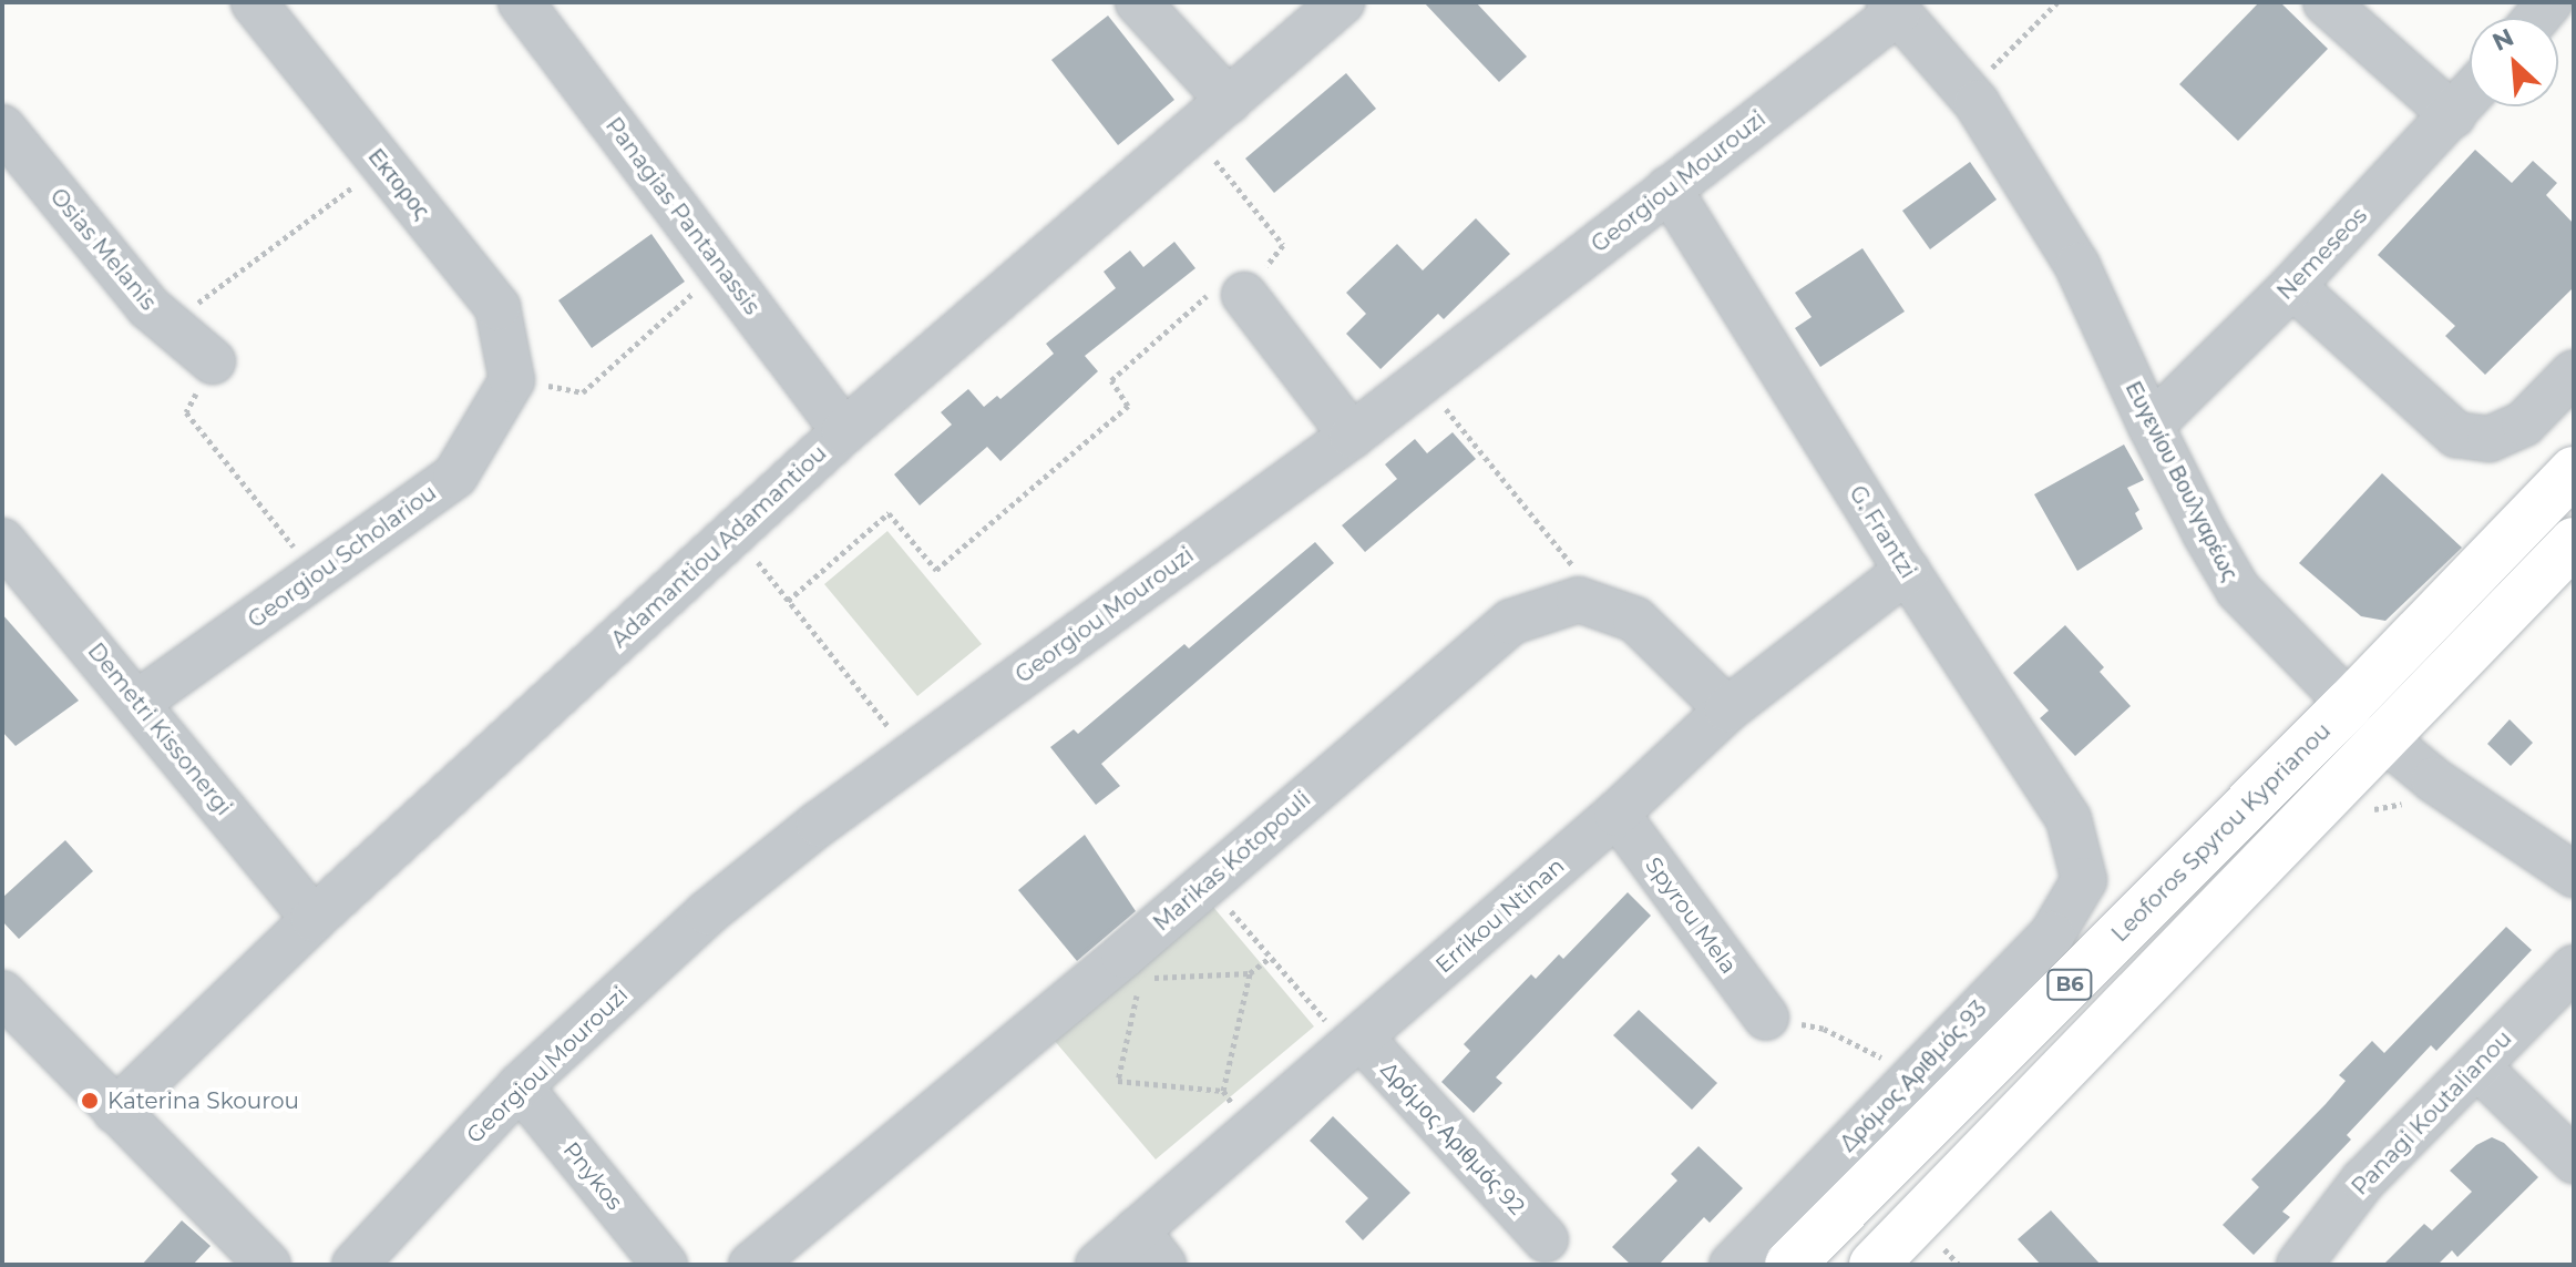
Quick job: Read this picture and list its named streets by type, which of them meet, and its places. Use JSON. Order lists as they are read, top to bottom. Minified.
{"streets":{"main road":["Leoforos Spyrou Kyprianou","B6"],"street":["Georgiou Mourouzi","Εκτορος","Panagias Pantanassis","Osias Melanis","Nemeseos","Ευγενίου Βουλγαρέως","G. Frantzi","Adamantiou Adamantiou","Georgiou Scholariou","Demetri Kissonergi","Marikas Kotopouli","Errikou Ntinan","Spyrou Mela","Δρόμος Αριθμός 93","Panagi Koutalianou","Δρόμος Αριθμός 92","Pnykos"]},"crossings":[["Georgiou Mourouzi","Ευγενίου Βουλγαρέως"],["Georgiou Mourouzi","G. Frantzi"],["Georgiou Mourouzi","Pnykos"],["Εκτορος","Georgiou Scholariou"],["Panagias Pantanassis","Adamantiou Adamantiou"],["Nemeseos","Ευγενίου Βουλγαρέως"],["Ευγενίου Βουλγαρέως","Leoforos Spyrou Kyprianou"],["G. Frantzi","Errikou Ntinan"],["G. Frantzi","Δρόμος Αριθμός 93"],["Adamantiou Adamantiou","Demetri Kissonergi"],["Georgiou Scholariou","Demetri Kissonergi"],["Errikou Ntinan","Spyrou Mela"],["Errikou Ntinan","Δρόμος Αριθμός 92"]],"places":["Katerina Skourou"],"north":"top left"}
